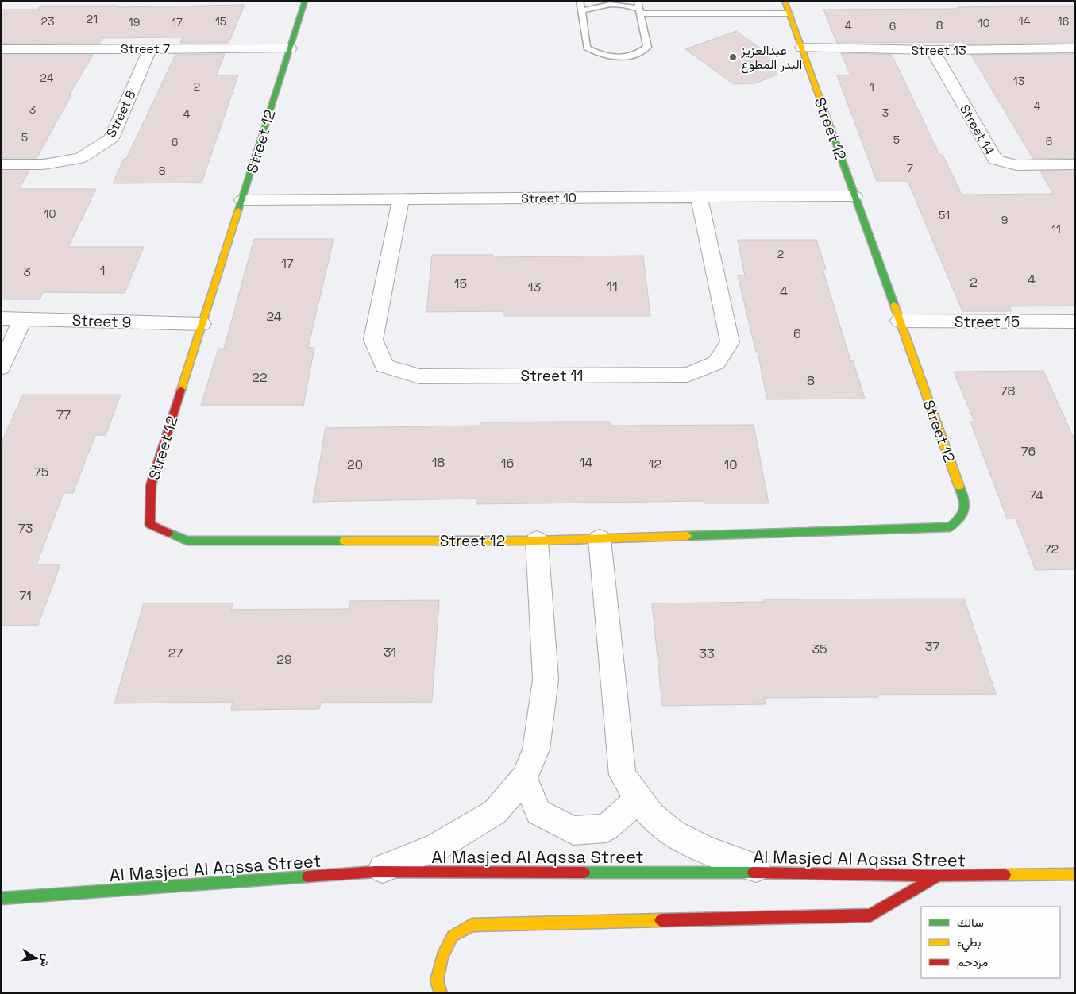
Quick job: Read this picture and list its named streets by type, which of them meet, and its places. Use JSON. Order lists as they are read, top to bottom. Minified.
{"streets":{"street":["Street 7","Street 13","Street 8","Street 12","Street 14","Street 10","Street 9","Street 15","Street 11","Al Masjed Al Aqssa Street"]},"crossings":[["Street 7","Street 8"],["Street 7","Street 12"],["Street 13","Street 12"],["Street 13","Street 14"],["Street 12","Street 10"],["Street 12","Street 9"],["Street 12","Street 15"],["Street 10","Street 11"]],"places":["عبدالعزيز البدر المطوع"],"house_numbers":["21","14","23","15","16","19","17","10","4","8","6","24","13","2","1","4","3","3","4","5","5","6","6","7","8","10","51","9","11","2","17","1","3","4","2","15","11","13","4","24","6","22","8","78","77","76","18","14","16","12","20","10","75","74","73","72","71","37","35","31","27","33","29"],"legend":["سالك","بطيء","مزدحم"],"north":"right"}
